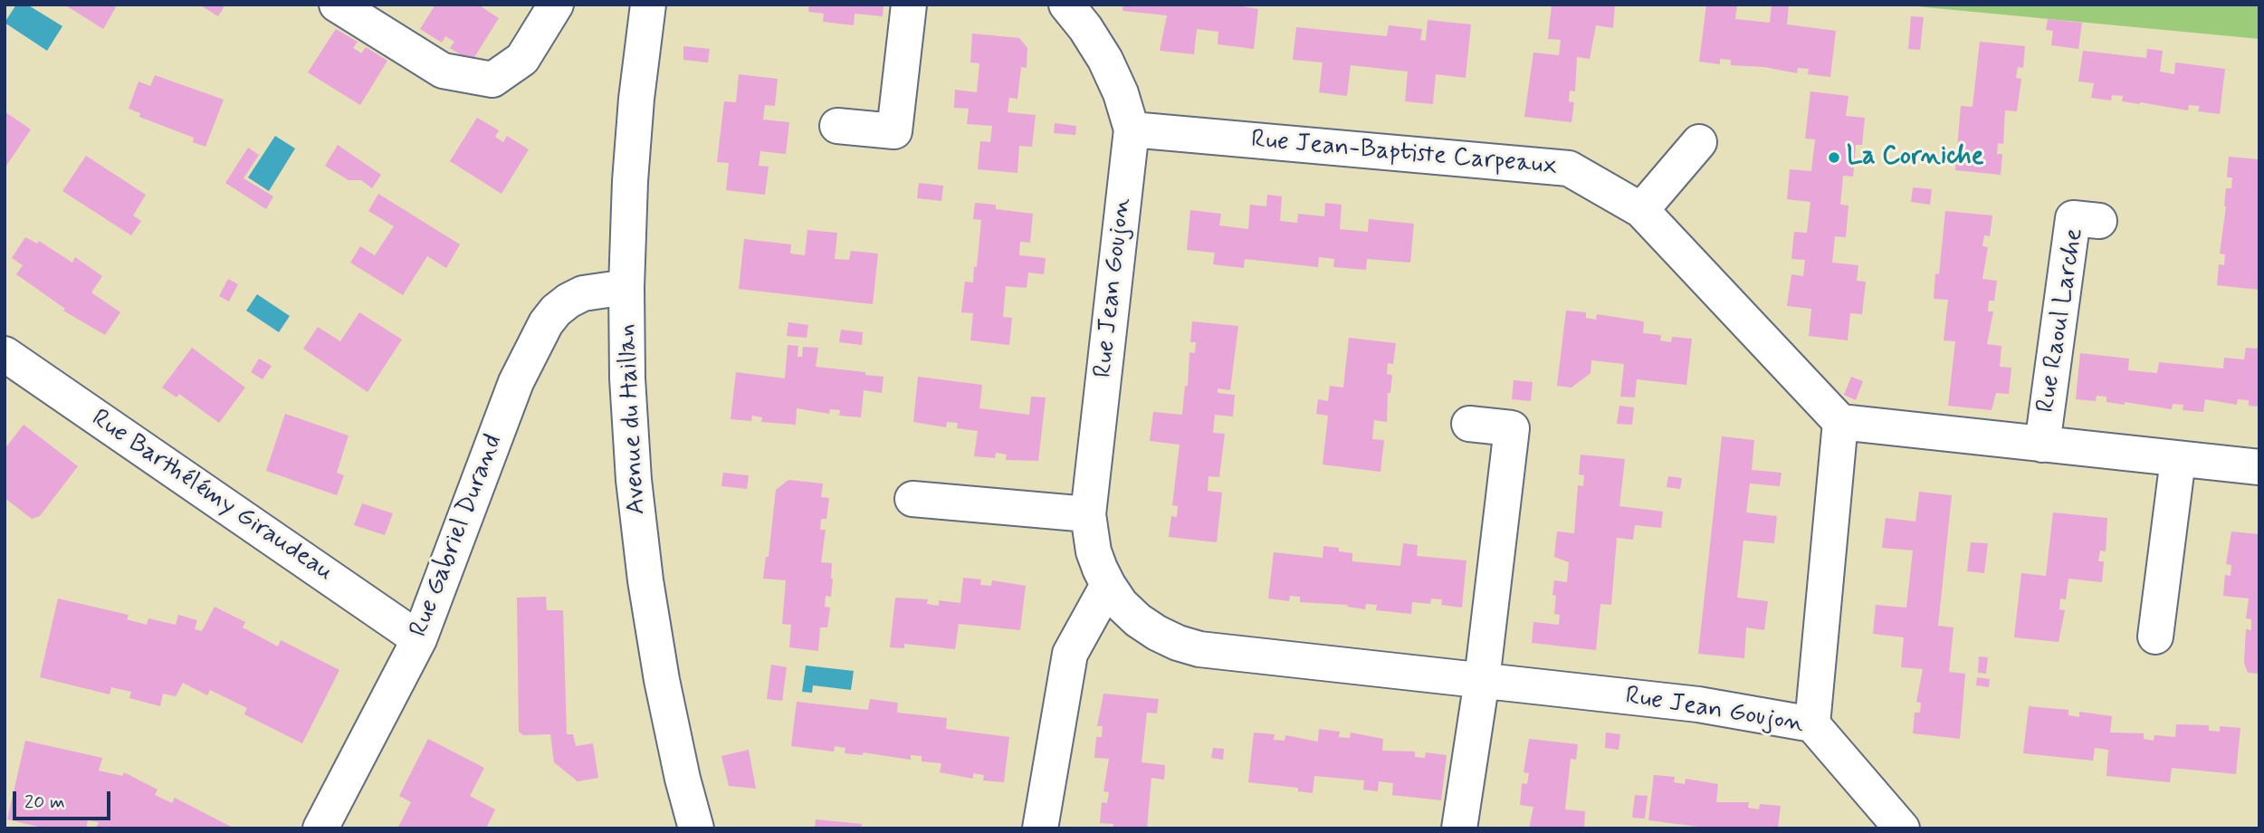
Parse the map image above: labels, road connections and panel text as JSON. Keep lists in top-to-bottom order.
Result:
{
  "streets": {
    "street": [
      "Rue Jean-Baptiste Carpeaux",
      "Rue Jean Goujon",
      "Rue Raoul Larche",
      "Avenue du Haillan",
      "Rue Barthélémy Giraudeau",
      "Rue Gabriel Durand"
    ]
  },
  "crossings": [
    ["Rue Jean-Baptiste Carpeaux", "Rue Jean Goujon"],
    ["Rue Jean-Baptiste Carpeaux", "Rue Raoul Larche"],
    ["Avenue du Haillan", "Rue Gabriel Durand"],
    ["Rue Barthélémy Giraudeau", "Rue Gabriel Durand"]
  ],
  "places": ["La Corniche"],
  "scale_bar": "20 m"
}
